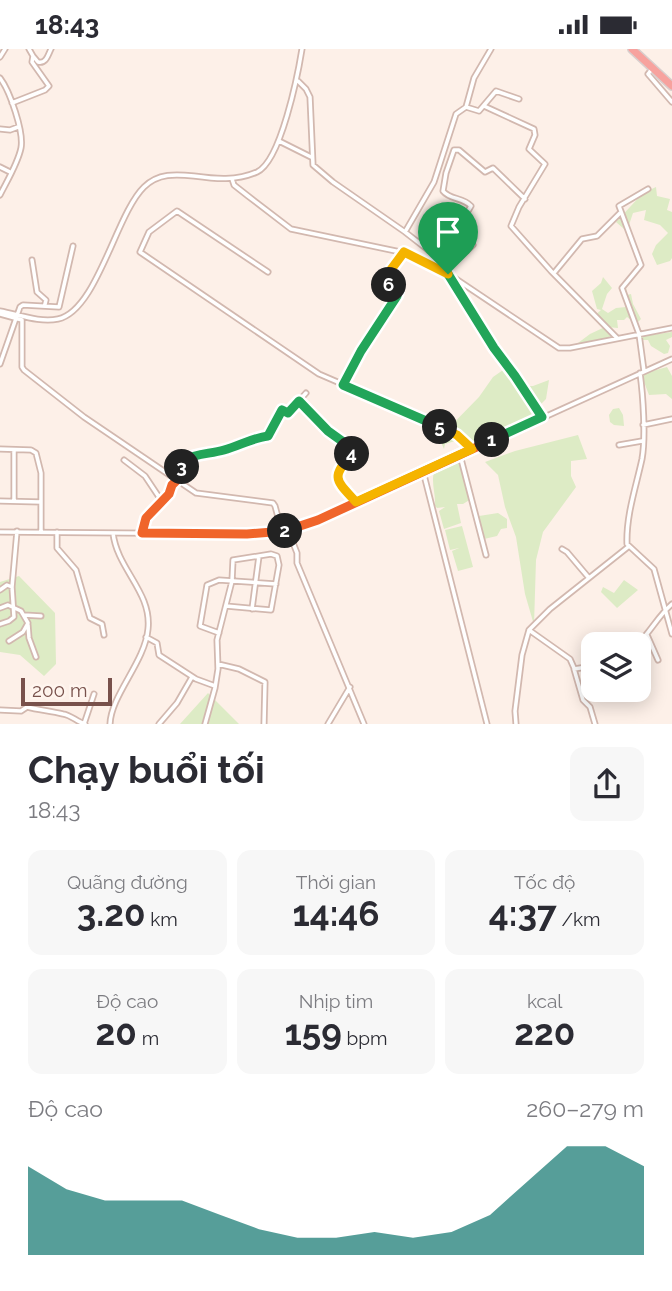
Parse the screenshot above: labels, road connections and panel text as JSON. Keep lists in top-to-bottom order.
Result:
{
  "scale_bar": "200 m",
  "page": {
    "status": "18:43",
    "pins": [
      "6",
      "5",
      "1",
      "4",
      "3",
      "2"
    ],
    "scale": "200 m",
    "heading": ["Chạy buổi tối", "18:43"],
    "stats": [
      ["Quãng đường", "3.20 km"],
      ["Thời gian", "14:46"],
      ["Tốc độ", "4:37 /km"],
      ["Độ cao", "20 m"],
      ["Nhịp tim", "159 bpm"],
      ["kcal", "220"]
    ],
    "chart": ["Độ cao", "260–279 m"]
  }
}
